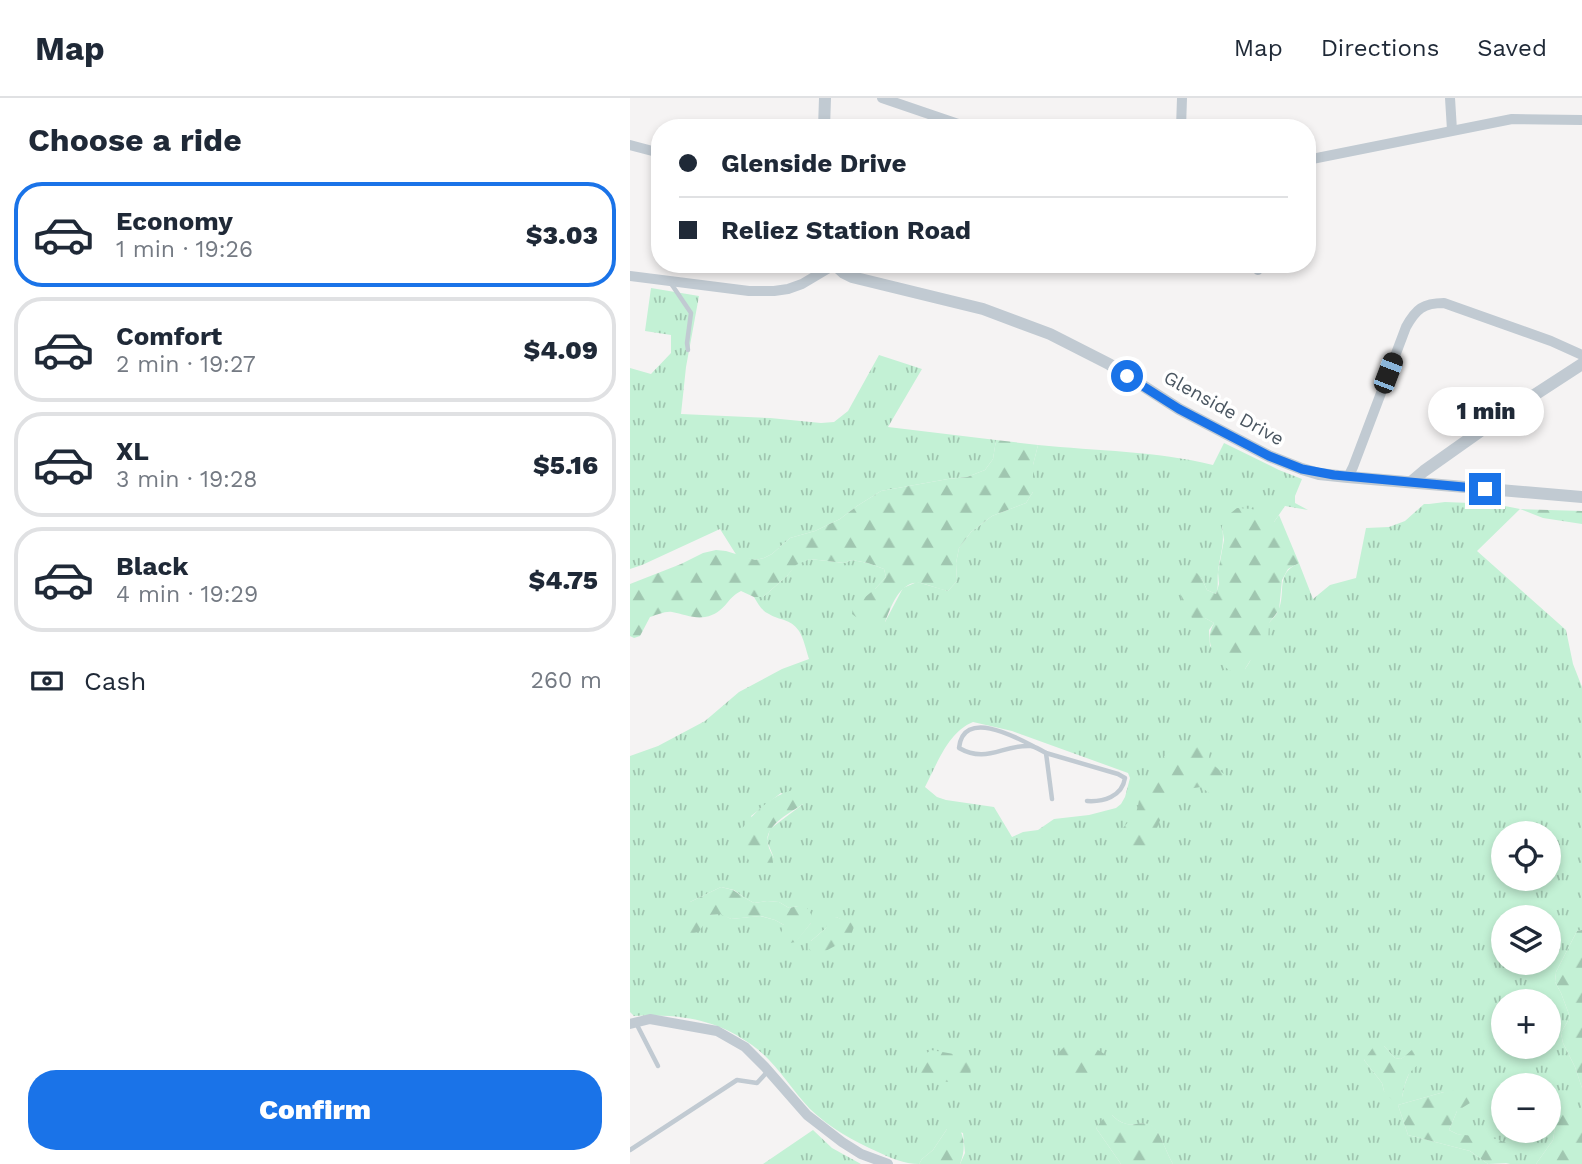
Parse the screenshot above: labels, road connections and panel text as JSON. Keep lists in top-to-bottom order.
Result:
{
  "streets": {
    "street": ["Glenside Drive"]
  },
  "page": {
    "header": "Map",
    "nav": ["Map", "Directions", "Saved"],
    "heading": "Choose a ride",
    "banner": ["Glenside Drive", "Reliez Station Road"],
    "list": [
      {
        "name": "Economy",
        "note": "1 min · 19:26",
        "value": "$3.03"
      },
      {
        "name": "Comfort",
        "note": "2 min · 19:27",
        "value": "$4.09"
      },
      {
        "name": "XL",
        "note": "3 min · 19:28",
        "value": "$5.16"
      },
      {
        "name": "Black",
        "note": "4 min · 19:29",
        "value": "$4.75"
      }
    ],
    "bubble": "1 min",
    "pay": ["Cash", "260 m"],
    "map_buttons": ["+", "−"],
    "buttons": "Confirm"
  }
}
